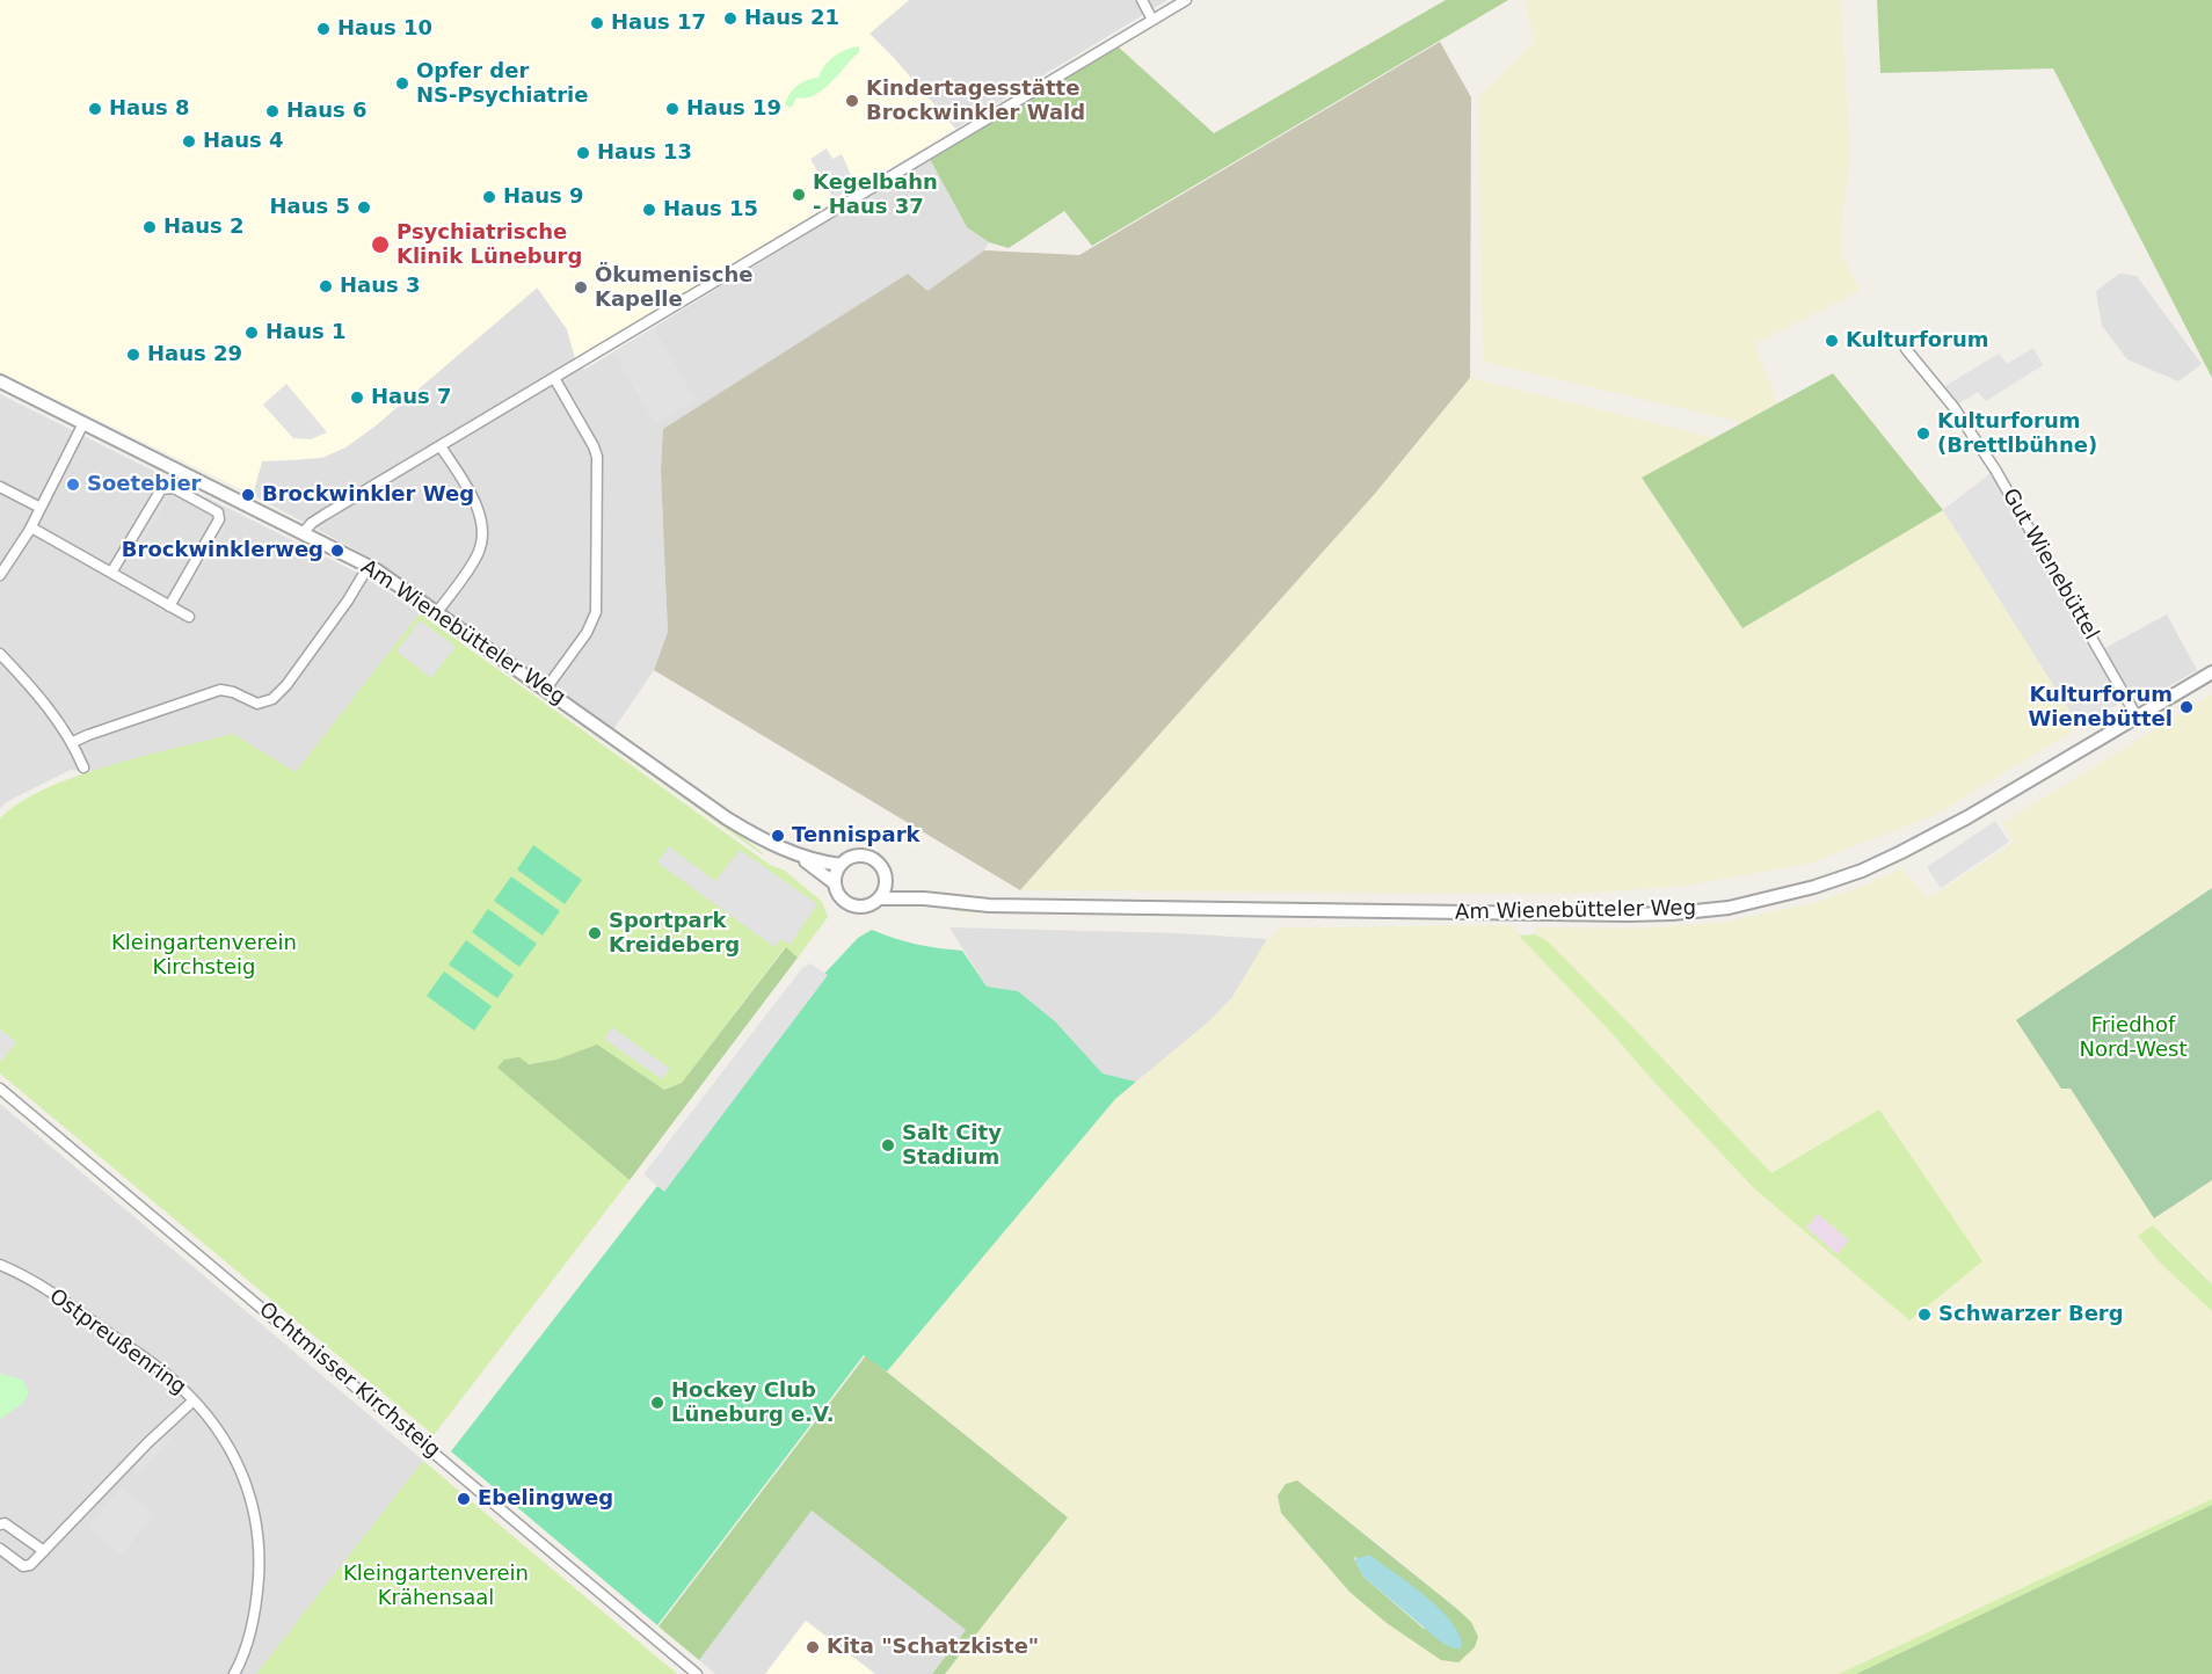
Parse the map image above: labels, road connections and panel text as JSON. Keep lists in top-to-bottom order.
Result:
{
  "streets": {
    "street": [
      "Gut Wienebüttel",
      "Am Wienebütteler Weg",
      "Ostpreußenring",
      "Ochtmisser Kirchsteig"
    ]
  },
  "crossings": [
    ["Gut Wienebüttel", "Am Wienebütteler Weg"]
  ],
  "parks": ["Kleingartenverein Kirchsteig", "Friedhof Nord-West", "Kleingartenverein Krähensaal"],
  "places": [
    "Haus 21",
    "Haus 17",
    "Haus 10",
    "Opfer der NS-Psychiatrie",
    "Kindertagesstätte Brockwinkler Wald",
    "Haus 8",
    "Haus 19",
    "Haus 6",
    "Haus 4",
    "Haus 13",
    "Kegelbahn - Haus 37",
    "Haus 9",
    "Haus 5",
    "Haus 15",
    "Haus 2",
    "Psychiatrische Klinik Lüneburg",
    "Haus 3",
    "Ökumenische Kapelle",
    "Haus 1",
    "Kulturforum",
    "Haus 29",
    "Haus 7",
    "Kulturforum (Brettlbühne)",
    "Soetebier",
    "Brockwinkler Weg",
    "Brockwinklerweg",
    "Kulturforum Wienebüttel",
    "Tennispark",
    "Sportpark Kreideberg",
    "Salt City Stadium",
    "Schwarzer Berg",
    "Hockey Club Lüneburg e.V.",
    "Ebelingweg",
    "Kita \"Schatzkiste\""
  ]
}
